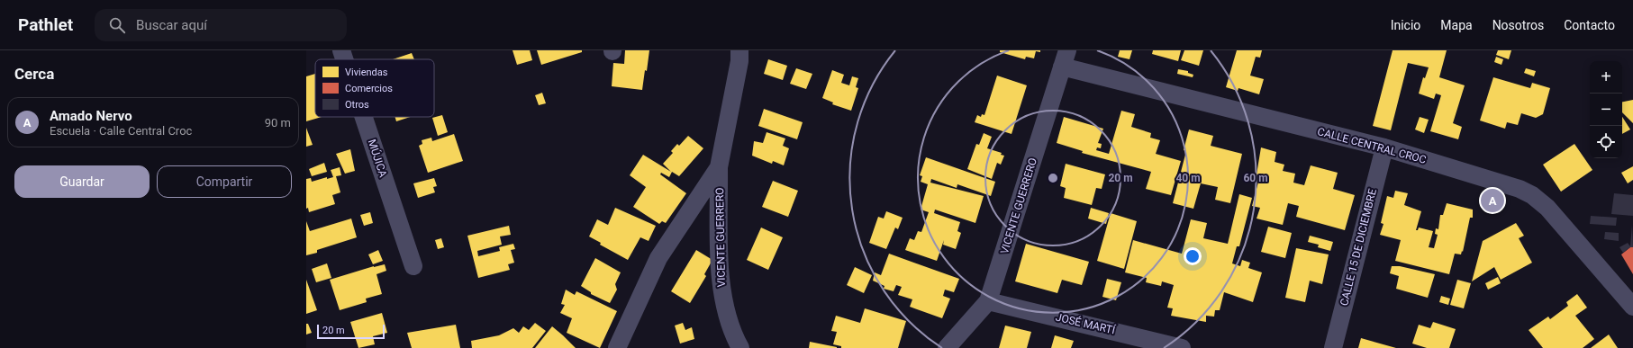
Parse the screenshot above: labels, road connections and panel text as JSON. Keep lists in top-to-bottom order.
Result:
{
  "streets": {
    "street": [
      "CALLE CENTRAL CROC",
      "MÚJICA",
      "VICENTE GUERRERO",
      "CALLE 15 DE DICIEMBRE",
      "JOSÉ MARTÍ"
    ]
  },
  "crossings": [
    ["CALLE CENTRAL CROC", "VICENTE GUERRERO"],
    ["CALLE CENTRAL CROC", "CALLE 15 DE DICIEMBRE"],
    ["VICENTE GUERRERO", "JOSÉ MARTÍ"]
  ],
  "legend": ["Viviendas", "Comercios", "Otros"],
  "scale_bar": "20 m",
  "page": {
    "header": "Pathlet",
    "search": "Buscar aquí",
    "nav": [
      "Inicio",
      "Mapa",
      "Nosotros",
      "Contacto"
    ],
    "heading": "Cerca",
    "map_buttons": ["+", "−"],
    "list": [
      {
        "mark": "A",
        "name": "Amado Nervo",
        "note": "Escuela · Calle Central Croc",
        "value": "90 m"
      }
    ],
    "buttons": ["Guardar", "Compartir"],
    "pins": "A",
    "scale": "20 m"
  },
  "rings": ["20 m", "40 m", "60 m"]
}
